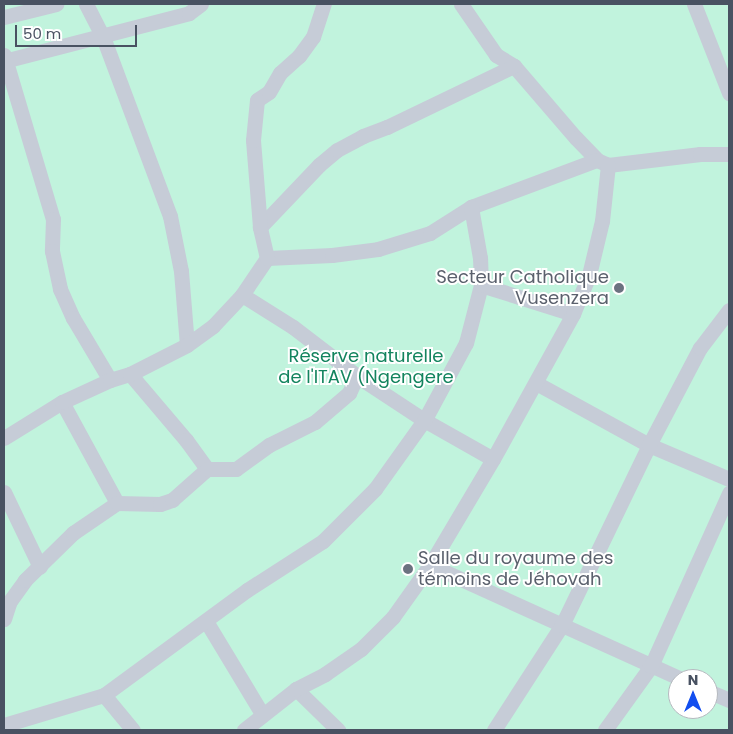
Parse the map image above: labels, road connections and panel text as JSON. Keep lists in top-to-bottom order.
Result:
{
  "parks": ["Réserve naturelle de l'ITAV (Ngengere"],
  "places": ["Secteur Catholique Vusenzera", "Salle du royaume des témoins de Jéhovah"],
  "scale_bar": "50 m",
  "north": "top"
}
